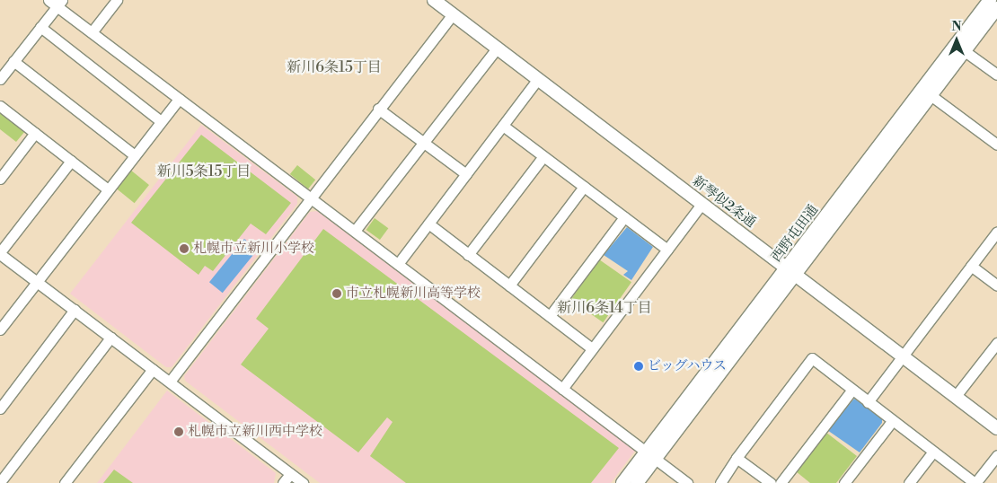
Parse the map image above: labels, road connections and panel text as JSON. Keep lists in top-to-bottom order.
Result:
{
  "streets": {
    "street": ["新琴似2条通", "西野屯田通"]
  },
  "crossings": [
    ["新琴似2条通", "西野屯田通"]
  ],
  "districts": ["新川6条15丁目", "新川5条15丁目", "新川6条14丁目"],
  "places": [
    "札幌市立新川小学校",
    "市立札幌新川高等学校",
    "ビッグハウス",
    "札幌市立新川西中学校"
  ],
  "north": "top"
}
